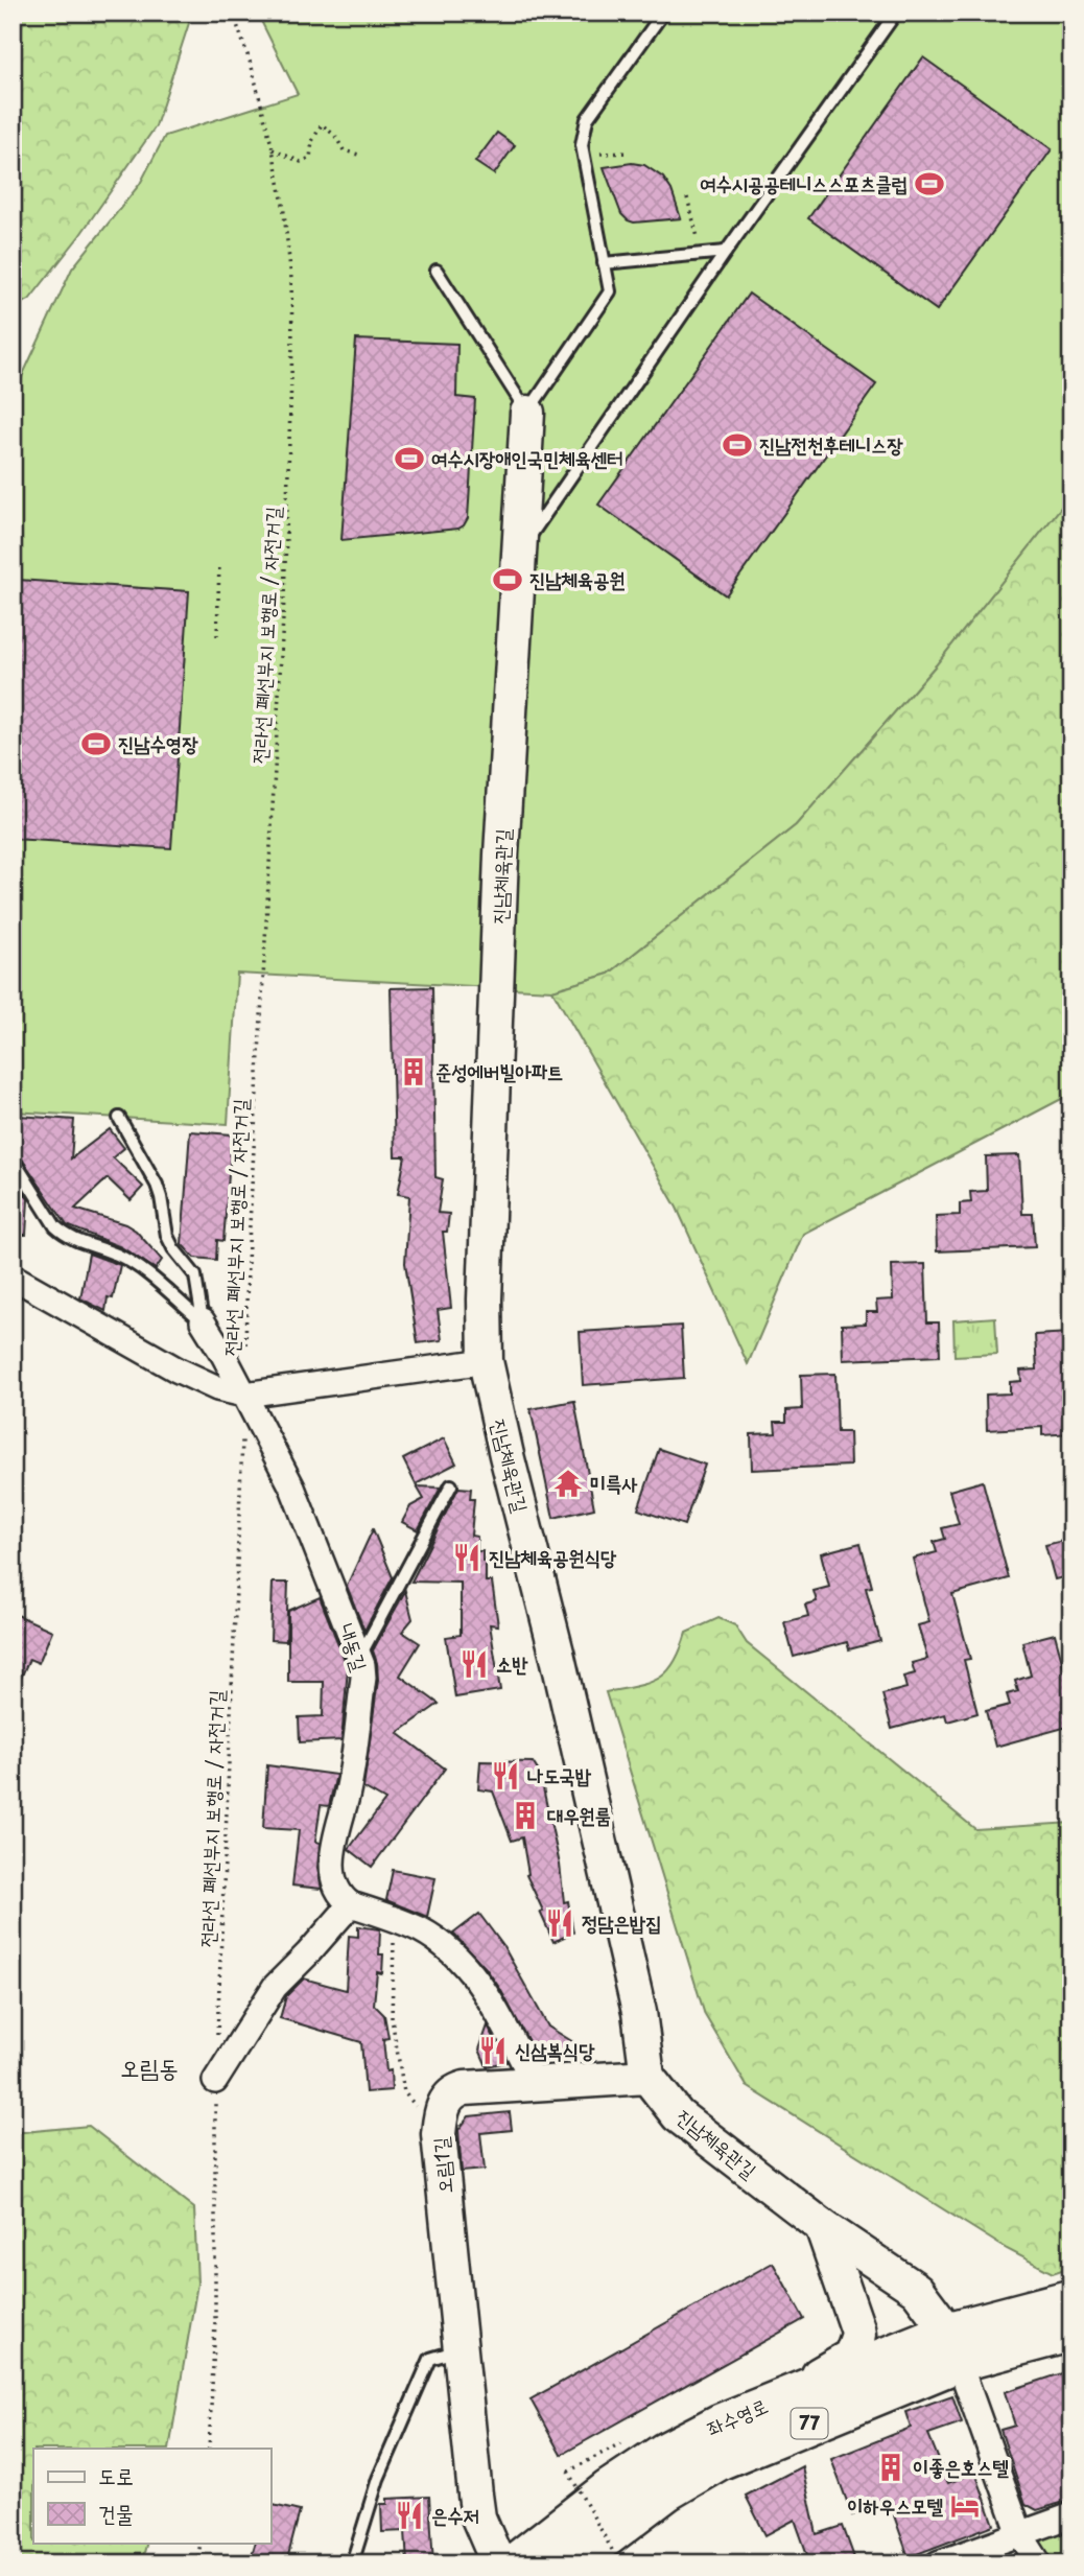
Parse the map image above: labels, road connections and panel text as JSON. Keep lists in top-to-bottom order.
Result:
{
  "streets": {
    "main road": ["좌수영로", "77"],
    "street": ["진남체육관길", "내동길", "오림1길"],
    "path": ["전라선 폐선부지 보행로 / 자전거길"]
  },
  "crossings": [
    ["전라선 폐선부지 보행로 / 자전거길", "내동길"],
    ["진남체육관길", "오림1길"],
    ["진남체육관길", "좌수영로"]
  ],
  "districts": ["오림동"],
  "places": {
    "sports": [
      "여수시공공테니스스포츠클럽",
      "진남전천후테니스장",
      "여수시장애인국민체육센터",
      "진남체육공원",
      "진남수영장"
    ],
    "building": ["준성에버빌아파트", "대우원룸", "이좋은호스텔"],
    "temple": ["미륵사"],
    "restaurant": [
      "진남체육공원식당",
      "소반",
      "나도국밥",
      "정담은밥집",
      "신삼복식당",
      "은수저"
    ],
    "hotel": ["이하우스모텔"]
  },
  "legend": ["도로", "건물"]
}
